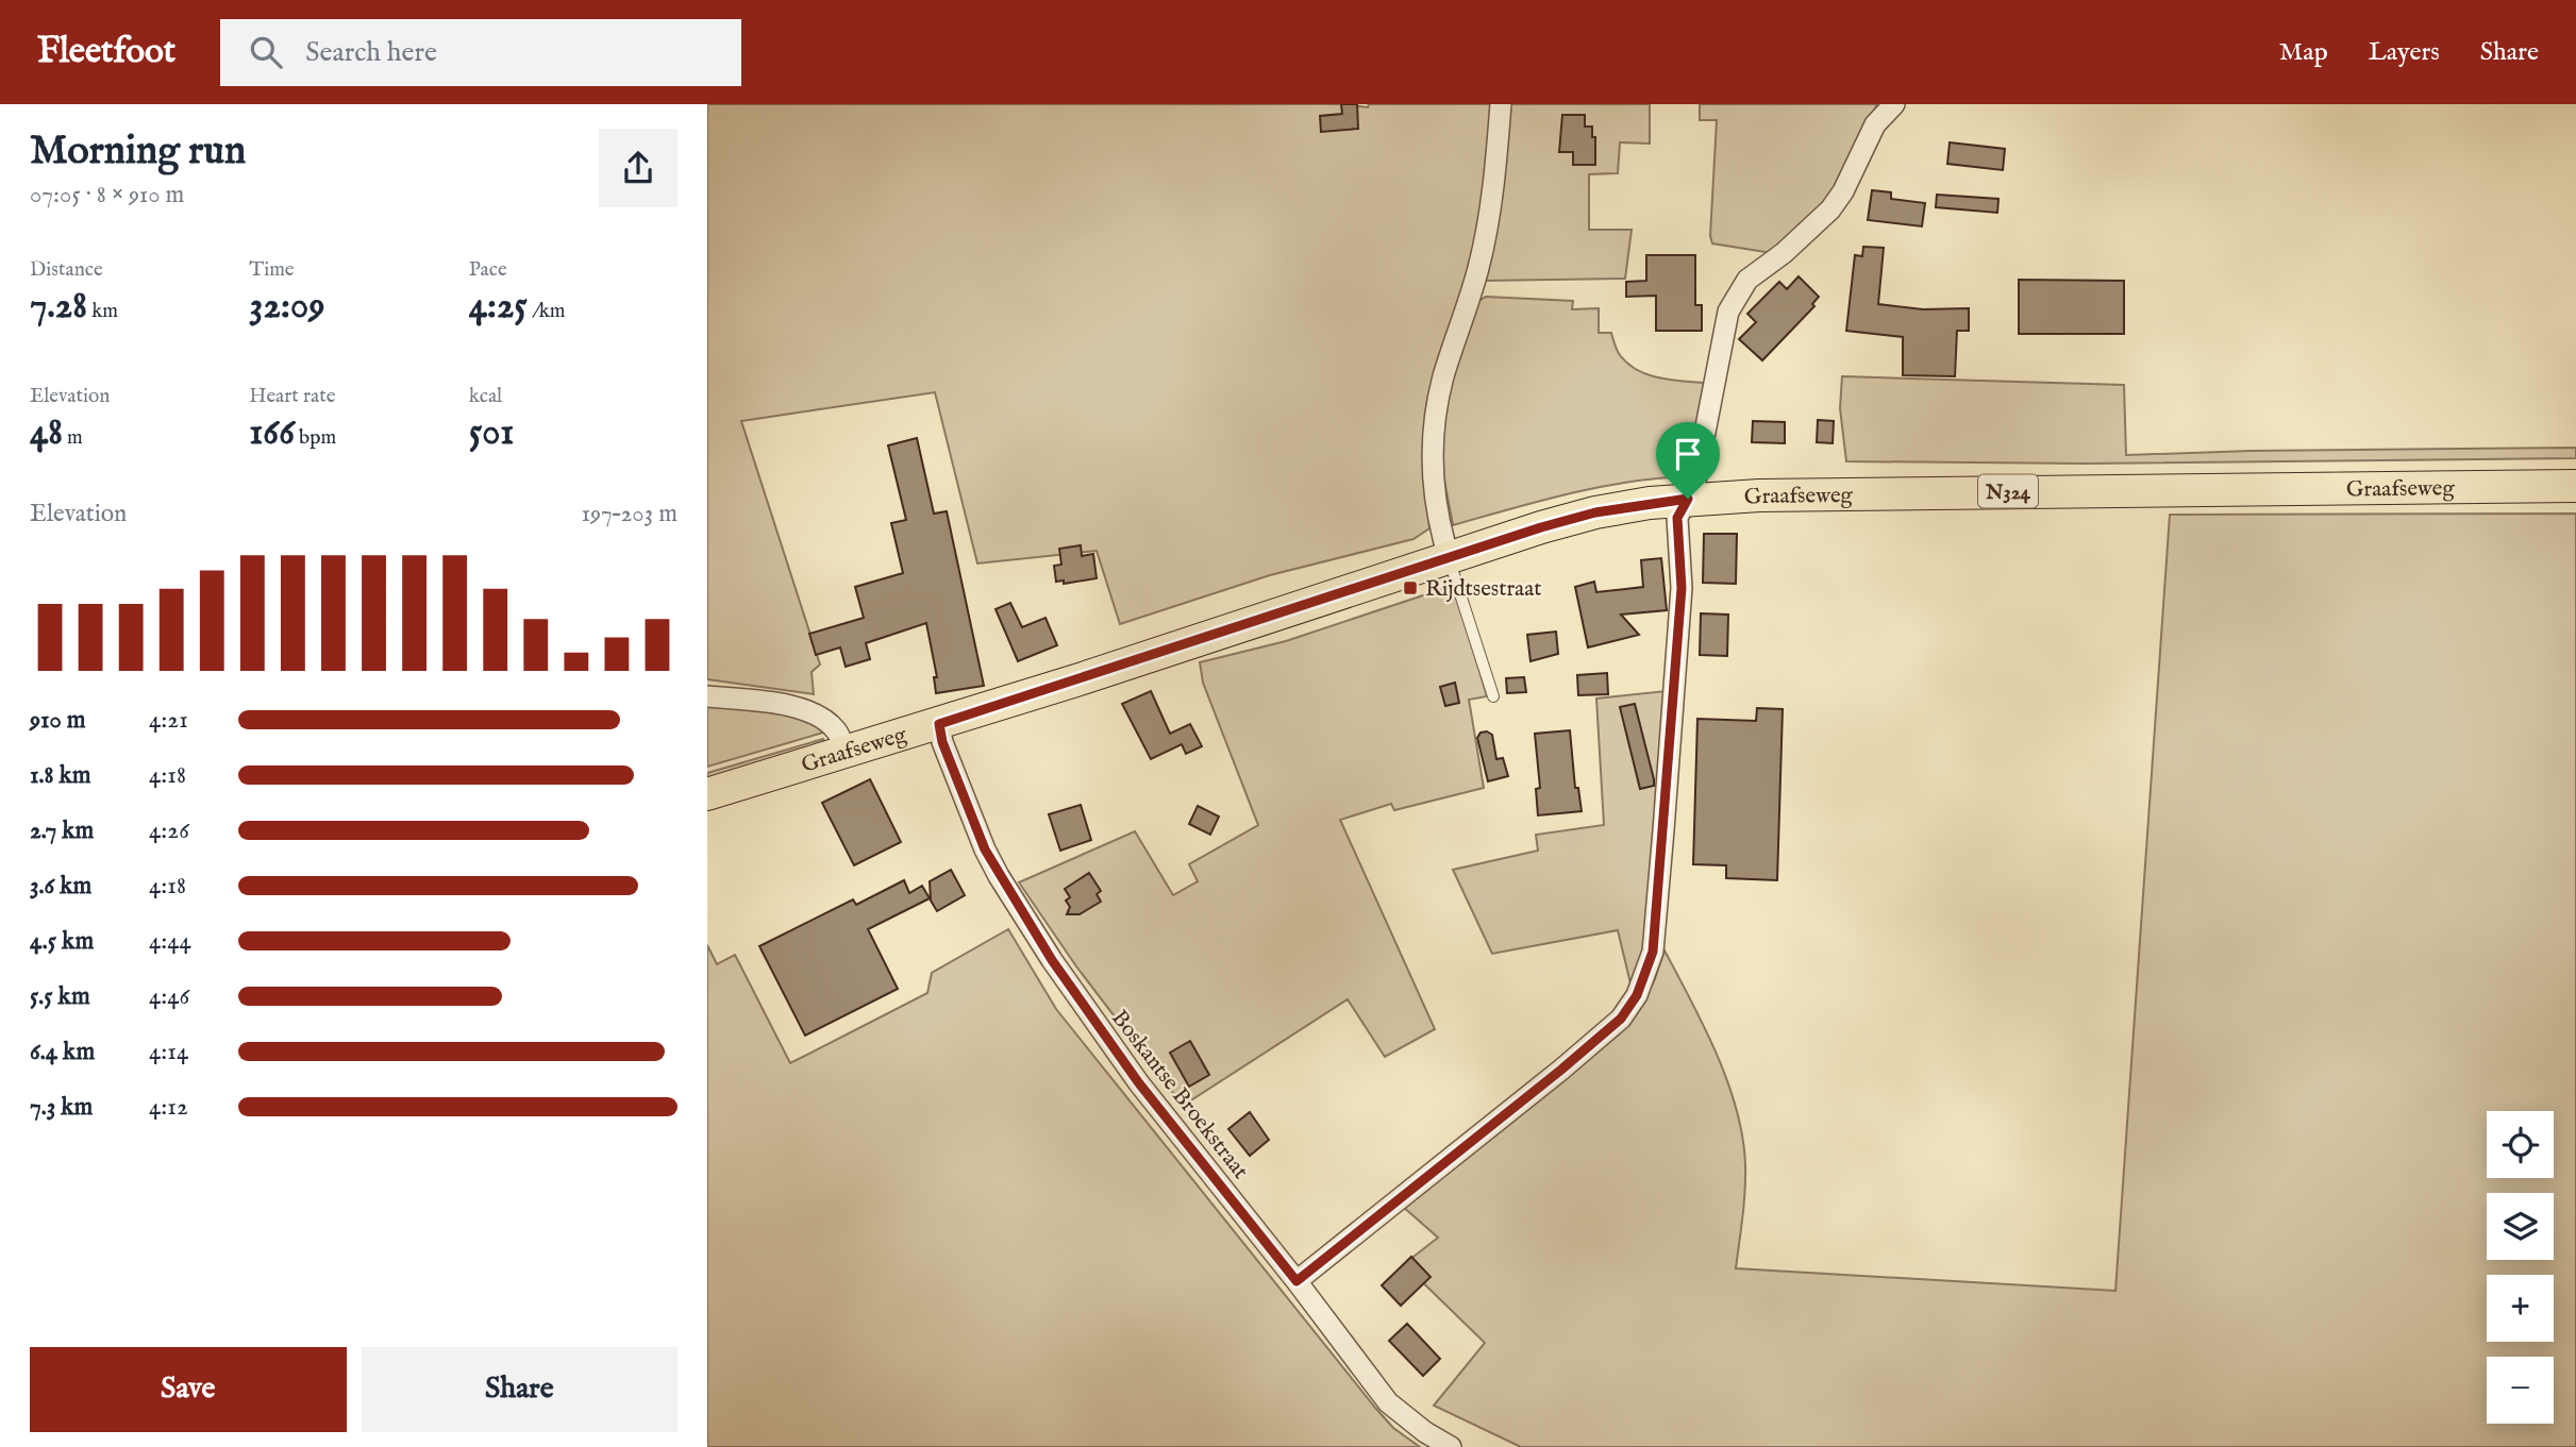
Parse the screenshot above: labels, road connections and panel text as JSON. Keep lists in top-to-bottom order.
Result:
{
  "streets": {
    "main road": ["Graafseweg", "N324"],
    "street": ["Boskantse Broekstraat"]
  },
  "crossings": [
    ["Graafseweg", "Boskantse Broekstraat"]
  ],
  "places": {
    "transit": ["Rijdtsestraat"]
  },
  "page": {
    "header": "Fleetfoot",
    "search": "Search here",
    "nav": ["Map", "Layers", "Share"],
    "heading": ["Morning run", "07:05 · 8 × 910 m"],
    "stats": [
      ["Distance", "7.28 km"],
      ["Time", "32:09"],
      ["Pace", "4:25 /km"],
      ["Elevation", "48 m"],
      ["Heart rate", "166 bpm"],
      ["kcal", "501"]
    ],
    "chart": ["Elevation", "197–203 m"],
    "list": [
      {
        "name": "910 m",
        "note": "4:21"
      },
      {
        "name": "1.8 km",
        "note": "4:18"
      },
      {
        "name": "2.7 km",
        "note": "4:26"
      },
      {
        "name": "3.6 km",
        "note": "4:18"
      },
      {
        "name": "4.5 km",
        "note": "4:44"
      },
      {
        "name": "5.5 km",
        "note": "4:46"
      },
      {
        "name": "6.4 km",
        "note": "4:14"
      },
      {
        "name": "7.3 km",
        "note": "4:12"
      }
    ],
    "map_buttons": ["+", "−"],
    "buttons": ["Save", "Share"]
  }
}
